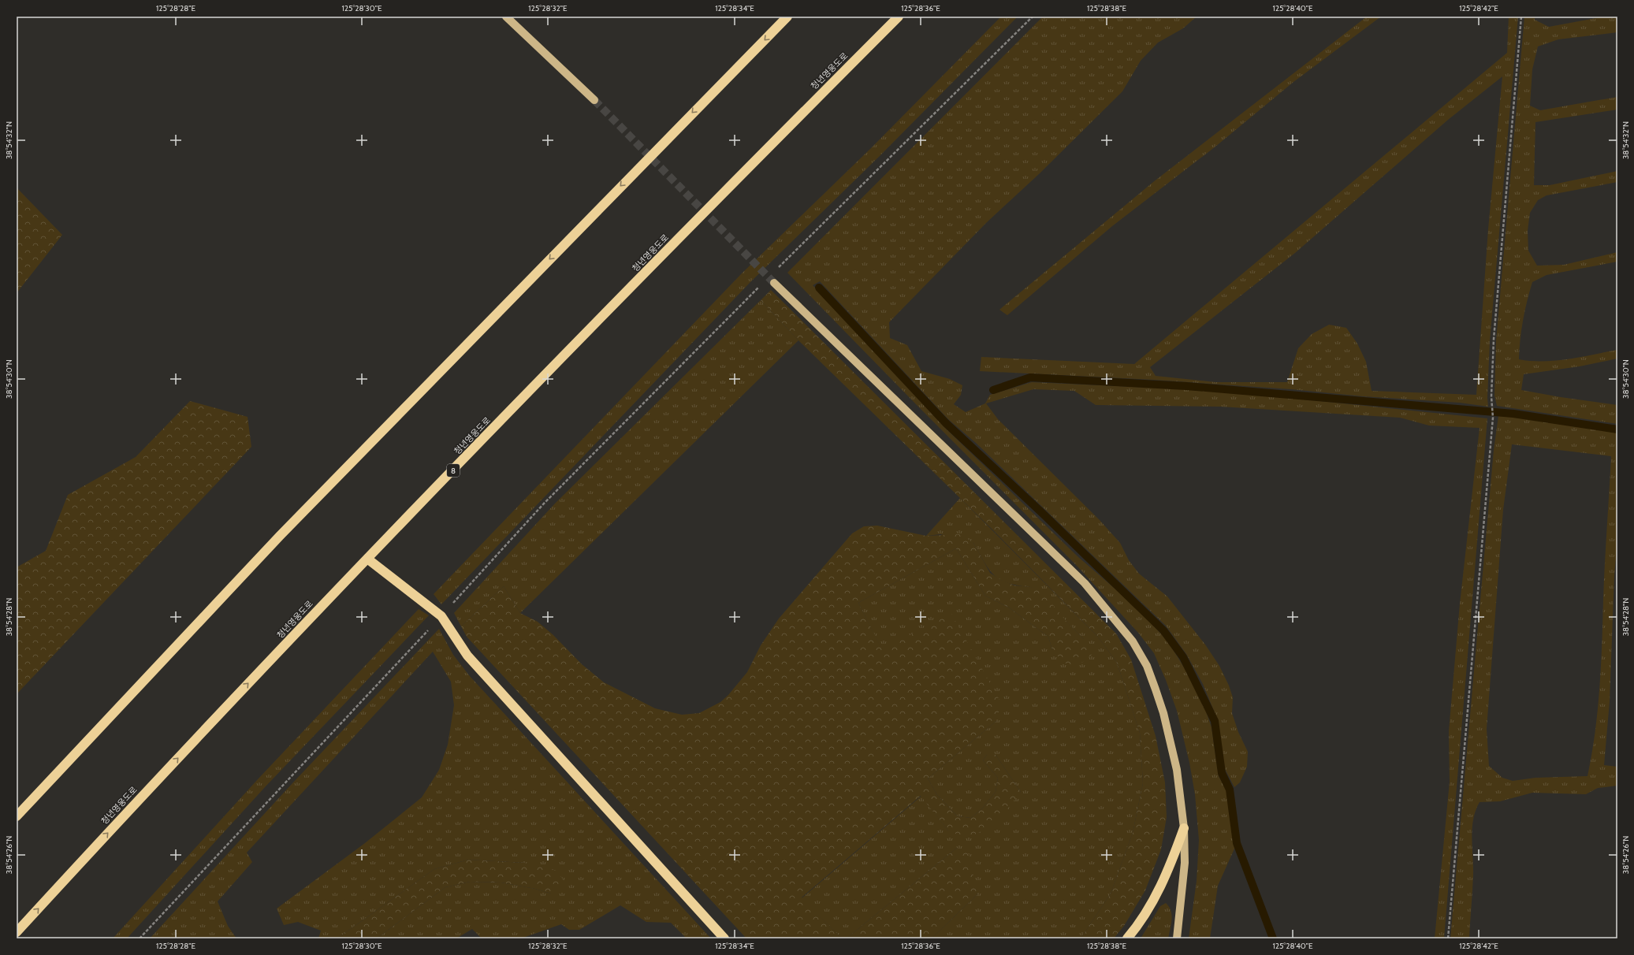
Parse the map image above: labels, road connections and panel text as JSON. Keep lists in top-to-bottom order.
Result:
{
  "streets": {
    "highway": ["청년영웅도로", "8"]
  },
  "coordinates": [
    "125°28'28\"E",
    "125°28'30\"E",
    "125°28'32\"E",
    "125°28'34\"E",
    "125°28'36\"E",
    "125°28'38\"E",
    "125°28'40\"E",
    "125°28'42\"E",
    "38°54'32\"N",
    "38°54'30\"N",
    "38°54'28\"N",
    "38°54'26\"N"
  ]
}
